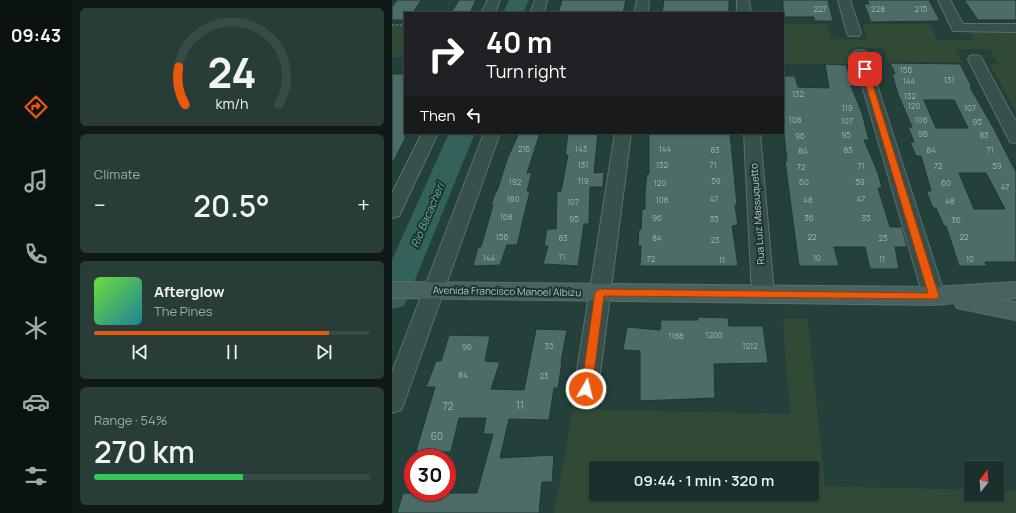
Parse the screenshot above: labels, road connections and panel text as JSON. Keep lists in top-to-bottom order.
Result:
{
  "streets": {
    "street": ["Rua Luiz Massuquetto", "Avenida Francisco Manoel Albizu"]
  },
  "crossings": [
    ["Rua Luiz Massuquetto", "Avenida Francisco Manoel Albizu"]
  ],
  "water": ["Rio Bacacheri"],
  "house_numbers": [
    "227",
    "228",
    "215",
    "156",
    "131",
    "144",
    "132",
    "132",
    "120",
    "119",
    "107",
    "108",
    "108",
    "107",
    "95",
    "96",
    "95",
    "83",
    "96",
    "216",
    "143",
    "144",
    "83",
    "83",
    "84",
    "71",
    "84",
    "131",
    "132",
    "71",
    "71",
    "72",
    "59",
    "72",
    "119",
    "59",
    "192",
    "60",
    "59",
    "120",
    "60",
    "47",
    "180",
    "47",
    "47",
    "108",
    "48",
    "48",
    "107",
    "168",
    "96",
    "36",
    "35",
    "95",
    "35",
    "36",
    "156",
    "22",
    "22",
    "83",
    "84",
    "23",
    "23",
    "71",
    "144",
    "10",
    "72",
    "11",
    "10",
    "11",
    "1200",
    "1188",
    "35",
    "1212",
    "96",
    "84",
    "23",
    "11",
    "72",
    "60"
  ],
  "north": "top",
  "page": {
    "tabs": "09:43",
    "turn": ["40 m", "Turn right"],
    "then": "Then",
    "tile": [
      "Climate",
      ["Range · 54%", "270 km"]
    ],
    "heat": ["−", "20.5°", "+"],
    "song": ["Afterglow", "The Pines"],
    "limit": "30",
    "trip": "09:44 · 1 min · 320 m",
    "gauge": ["24", "km/h"]
  }
}
